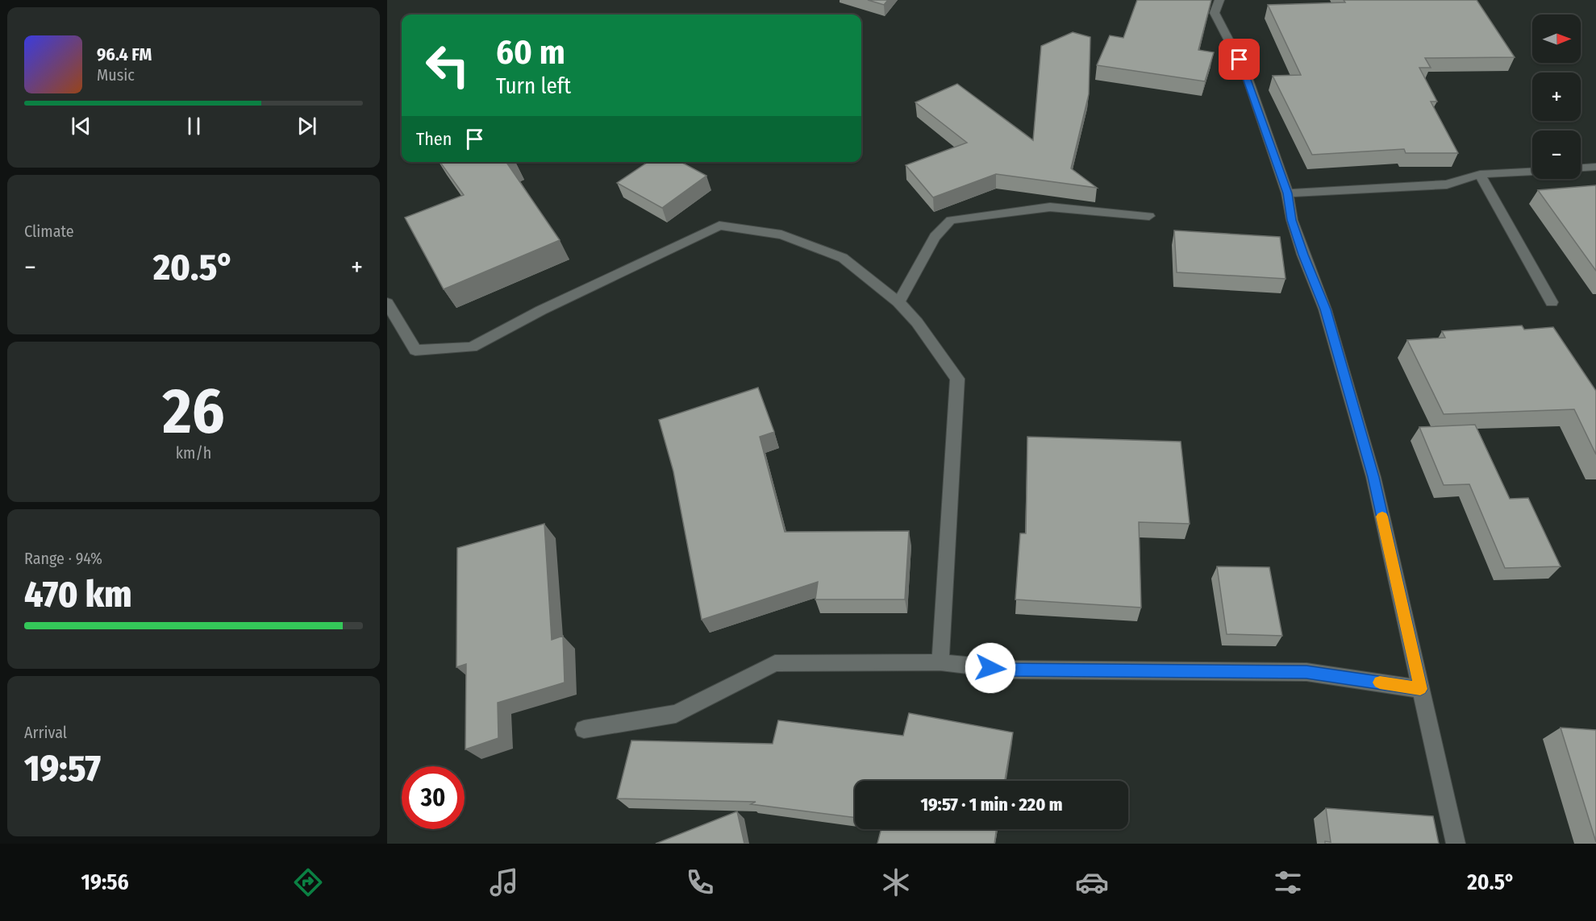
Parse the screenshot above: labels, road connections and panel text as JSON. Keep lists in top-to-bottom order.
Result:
{
  "north": "right",
  "page": {
    "map_buttons": ["+", "−"],
    "turn": ["60 m", "Turn left"],
    "song": ["96.4 FM", "Music"],
    "then": "Then",
    "tile": [
      "Climate",
      ["26", "km/h"],
      ["Range · 94%", "470 km"],
      ["Arrival", "19:57"]
    ],
    "heat": ["−", "20.5°", "+"],
    "limit": "30",
    "trip": "19:57 · 1 min · 220 m",
    "tabs": ["19:56", "20.5°"]
  }
}
